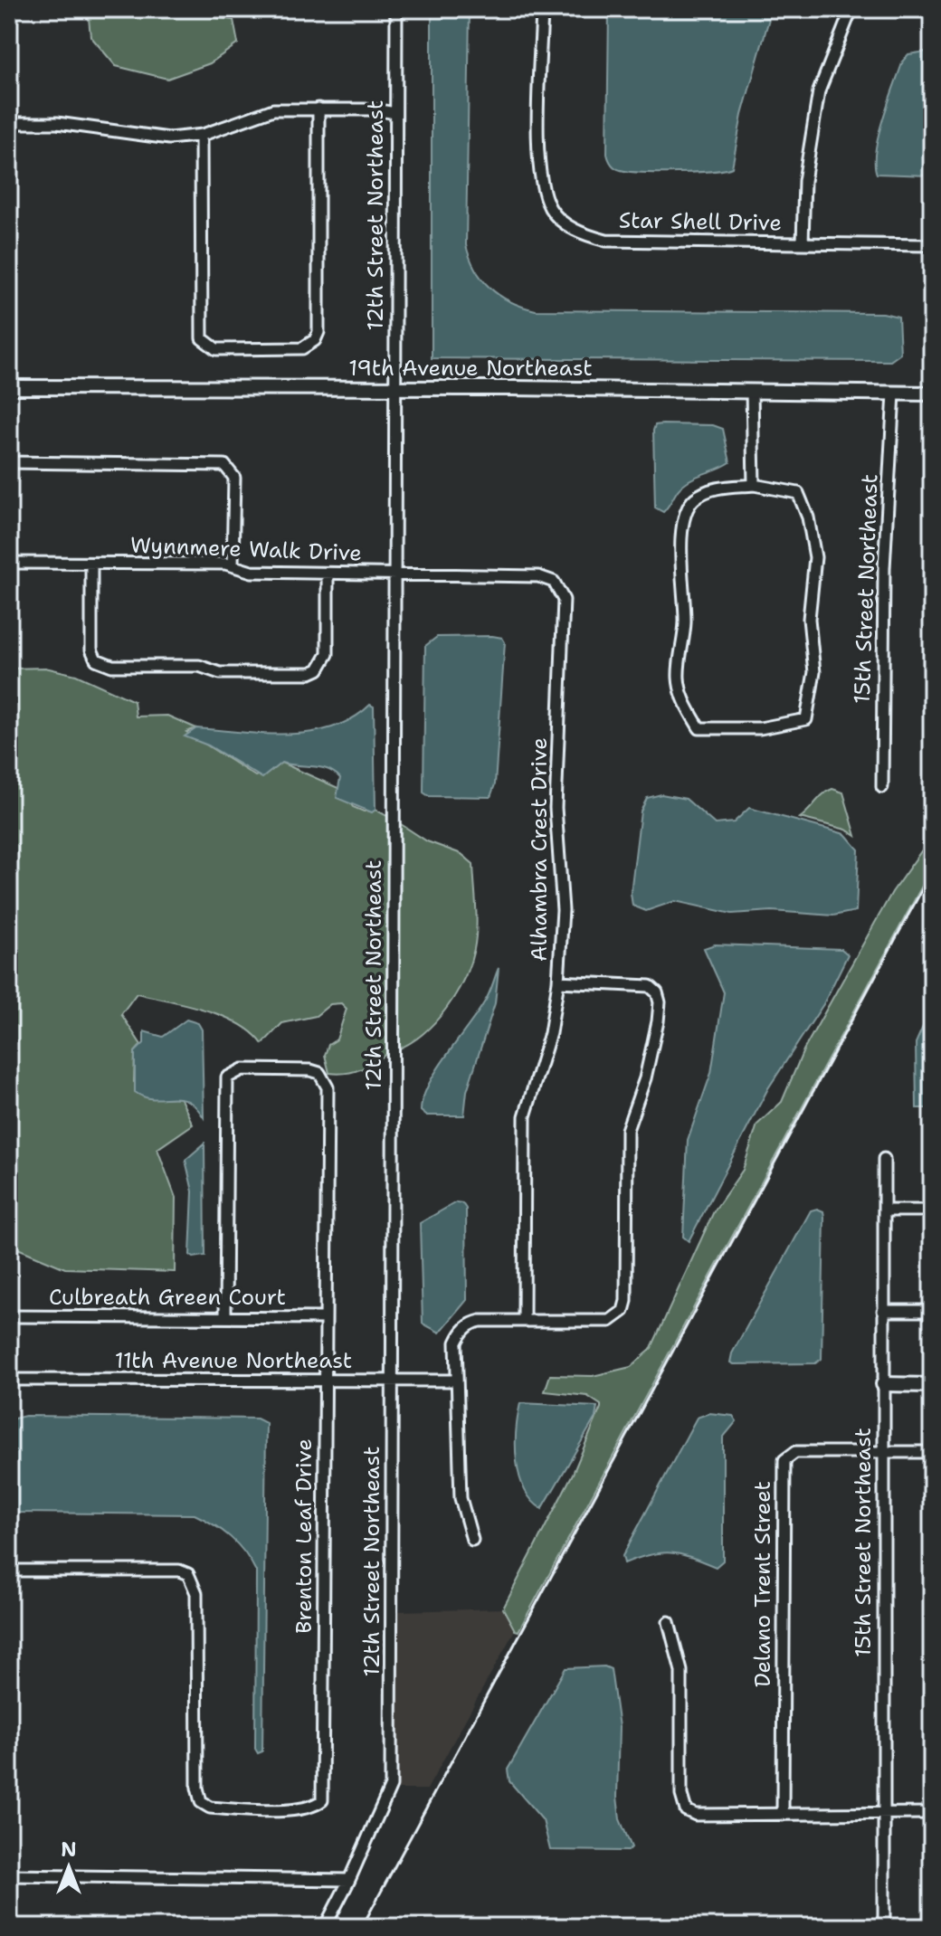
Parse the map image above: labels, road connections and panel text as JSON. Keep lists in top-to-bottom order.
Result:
{
  "streets": {
    "street": [
      "12th Street Northeast",
      "Star Shell Drive",
      "19th Avenue Northeast",
      "Wynnmere Walk Drive",
      "15th Street Northeast",
      "Alhambra Crest Drive",
      "Culbreath Green Court",
      "11th Avenue Northeast",
      "Brenton Leaf Drive",
      "Delano Trent Street"
    ]
  },
  "crossings": [
    ["12th Street Northeast", "19th Avenue Northeast"],
    ["12th Street Northeast", "Wynnmere Walk Drive"],
    ["12th Street Northeast", "Alhambra Crest Drive"],
    ["12th Street Northeast", "11th Avenue Northeast"],
    ["19th Avenue Northeast", "15th Street Northeast"],
    ["Wynnmere Walk Drive", "Alhambra Crest Drive"],
    ["15th Street Northeast", "Delano Trent Street"],
    ["Culbreath Green Court", "Brenton Leaf Drive"],
    ["11th Avenue Northeast", "Brenton Leaf Drive"]
  ],
  "north": "top"
}
